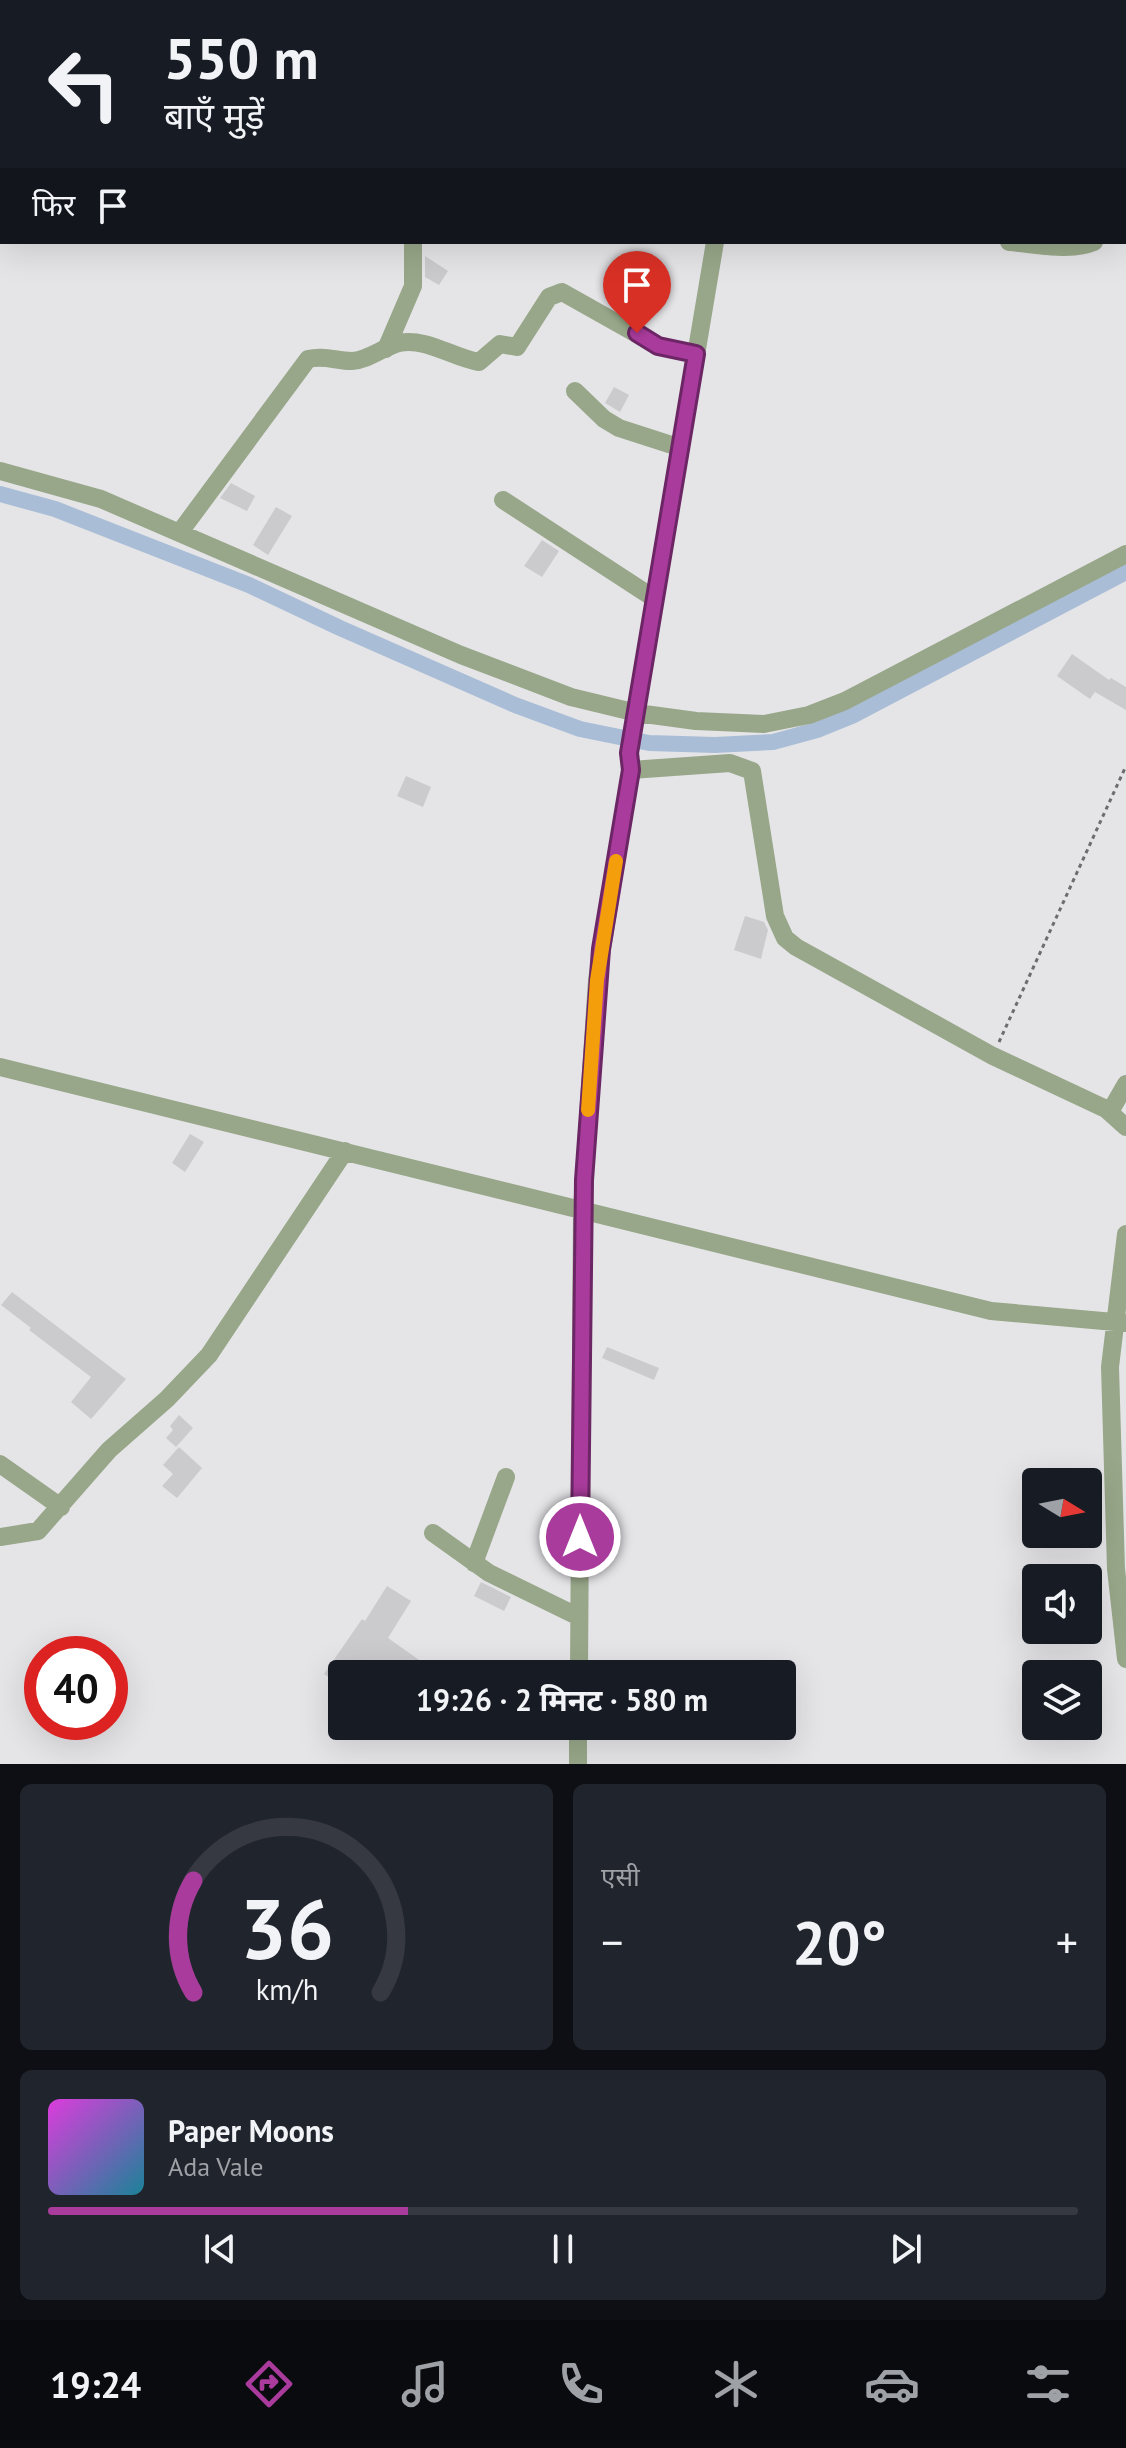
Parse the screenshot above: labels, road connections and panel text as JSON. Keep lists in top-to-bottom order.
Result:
{
  "north": "right",
  "page": {
    "turn": ["550 m", "बाएँ मुड़ें"],
    "then": "फिर",
    "limit": "40",
    "trip": "19:26 · 2 मिनट · 580 m",
    "tile": "एसी",
    "heat": ["−", "20°", "+"],
    "song": ["Paper Moons", "Ada Vale"],
    "tabs": "19:24",
    "gauge": ["36", "km/h"]
  }
}
